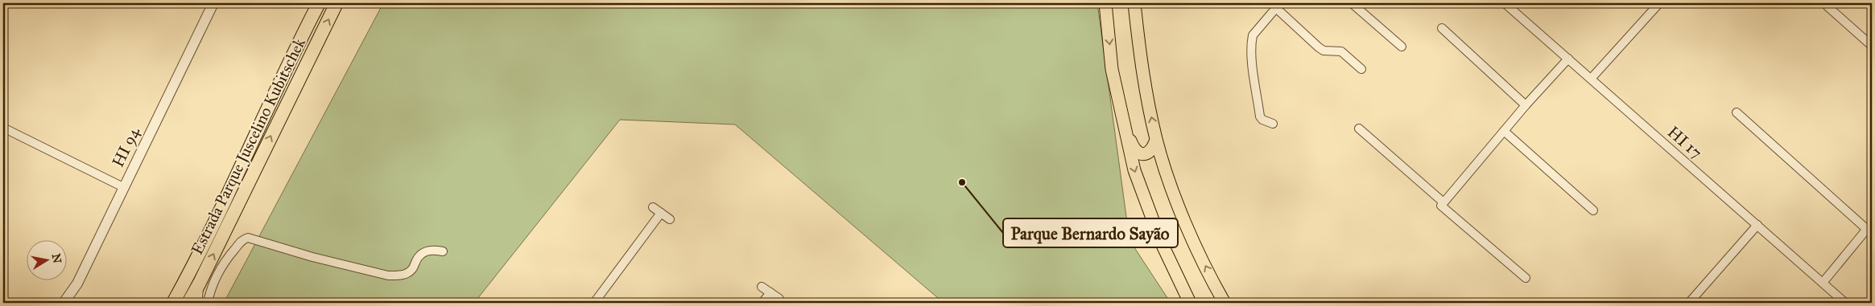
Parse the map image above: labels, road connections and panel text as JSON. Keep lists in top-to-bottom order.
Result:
{
  "streets": {
    "highway": ["Estrada Parque Juscelino Kubitschek"],
    "street": ["HI 17", "HI 94"]
  },
  "places": ["Parque Bernardo Sayão"],
  "north": "right"
}
